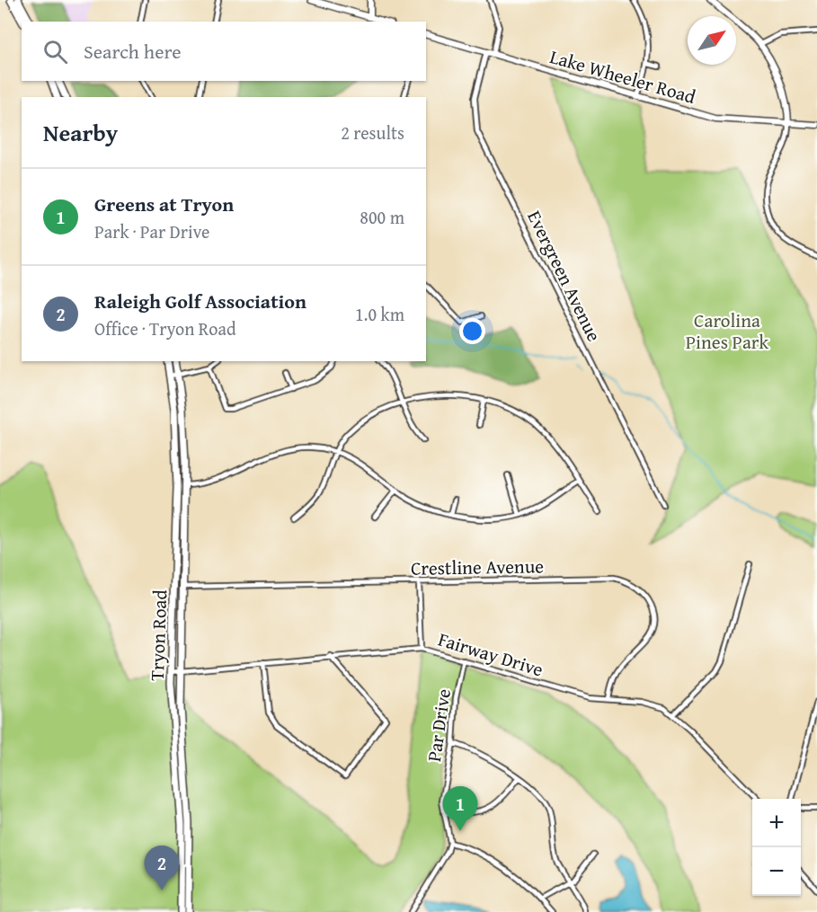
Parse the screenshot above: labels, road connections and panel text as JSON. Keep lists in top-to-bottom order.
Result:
{
  "streets": {
    "main road": ["Lake Wheeler Road", "Tryon Road"],
    "street": [
      "Evergreen Avenue",
      "Crestline Avenue",
      "Fairway Drive",
      "Par Drive"
    ]
  },
  "crossings": [
    ["Lake Wheeler Road", "Evergreen Avenue"],
    ["Crestline Avenue", "Tryon Road"],
    ["Crestline Avenue", "Fairway Drive"],
    ["Tryon Road", "Fairway Drive"],
    ["Fairway Drive", "Par Drive"]
  ],
  "parks": ["Carolina Pines Park"],
  "north": "top right",
  "page": {
    "search": "Search here",
    "heading": ["Nearby", "2 results"],
    "list": [
      {
        "mark": "1",
        "name": "Greens at Tryon",
        "note": "Park · Par Drive",
        "value": "800 m"
      },
      {
        "mark": "2",
        "name": "Raleigh Golf Association",
        "note": "Office · Tryon Road",
        "value": "1.0 km"
      }
    ],
    "pins": ["1", "2"],
    "map_buttons": ["+", "−"]
  }
}
